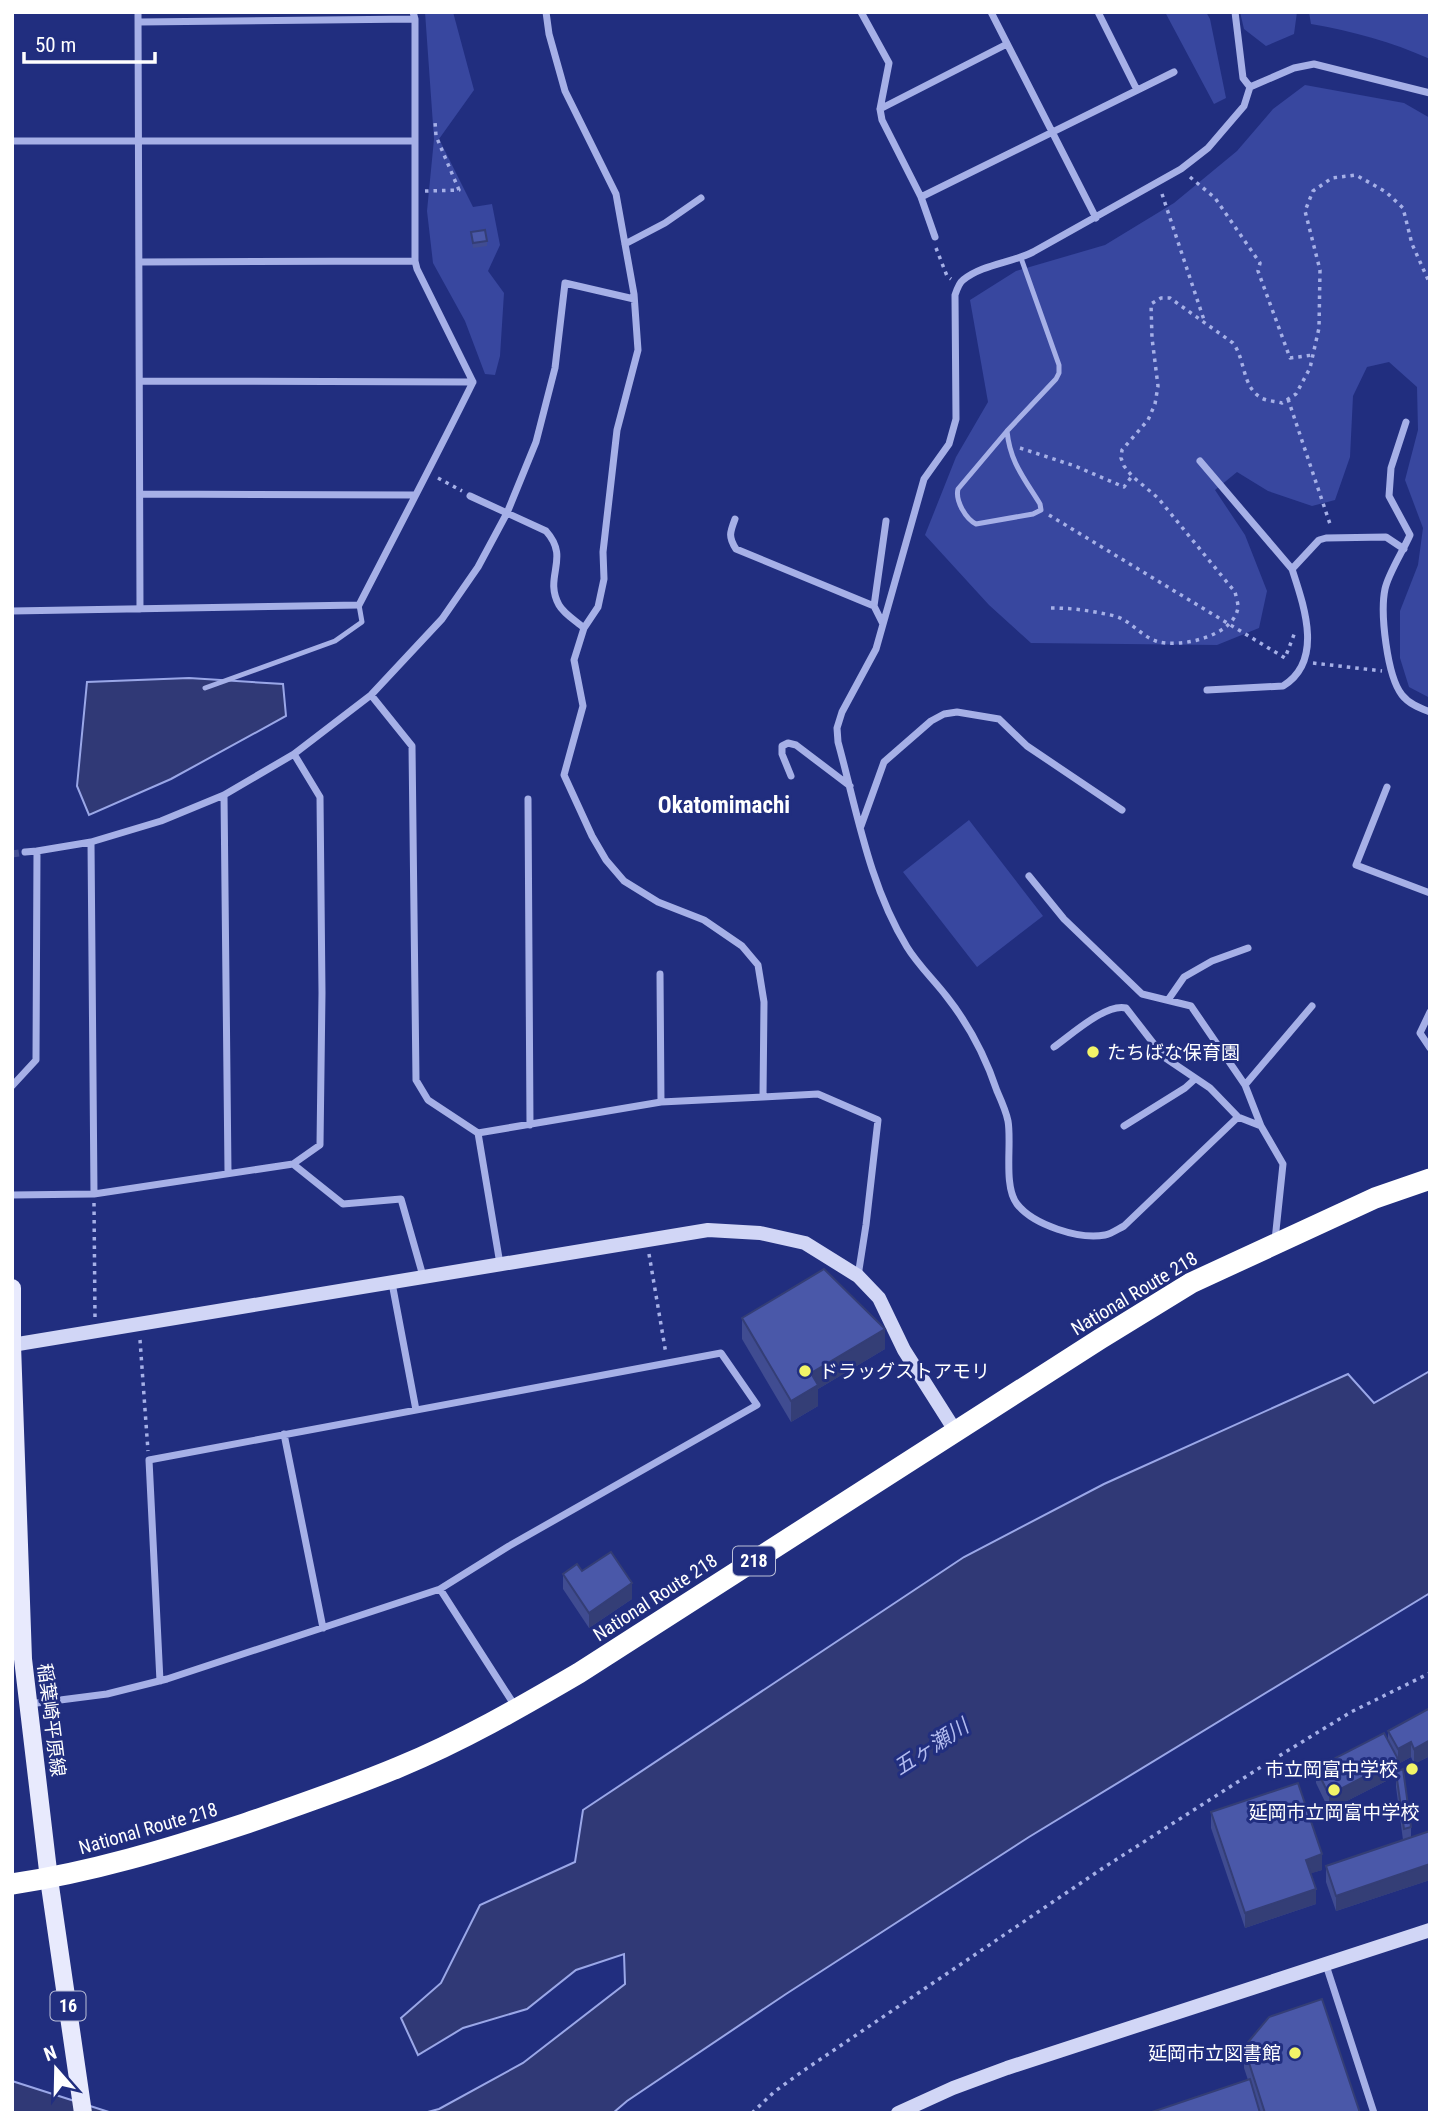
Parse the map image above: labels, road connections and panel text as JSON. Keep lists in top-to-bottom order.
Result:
{
  "streets": {
    "highway": ["National Route 218", "218"],
    "main road": ["稲葉崎平原線", "16"]
  },
  "crossings": [
    ["National Route 218", "稲葉崎平原線"]
  ],
  "districts": ["Okatomimachi"],
  "water": ["五ヶ瀬川"],
  "places": [
    "たちばな保育園",
    "ドラッグストアモリ",
    "市立岡富中学校",
    "延岡市立岡富中学校",
    "延岡市立図書館"
  ],
  "scale_bar": "50 m",
  "north": "top"
}
